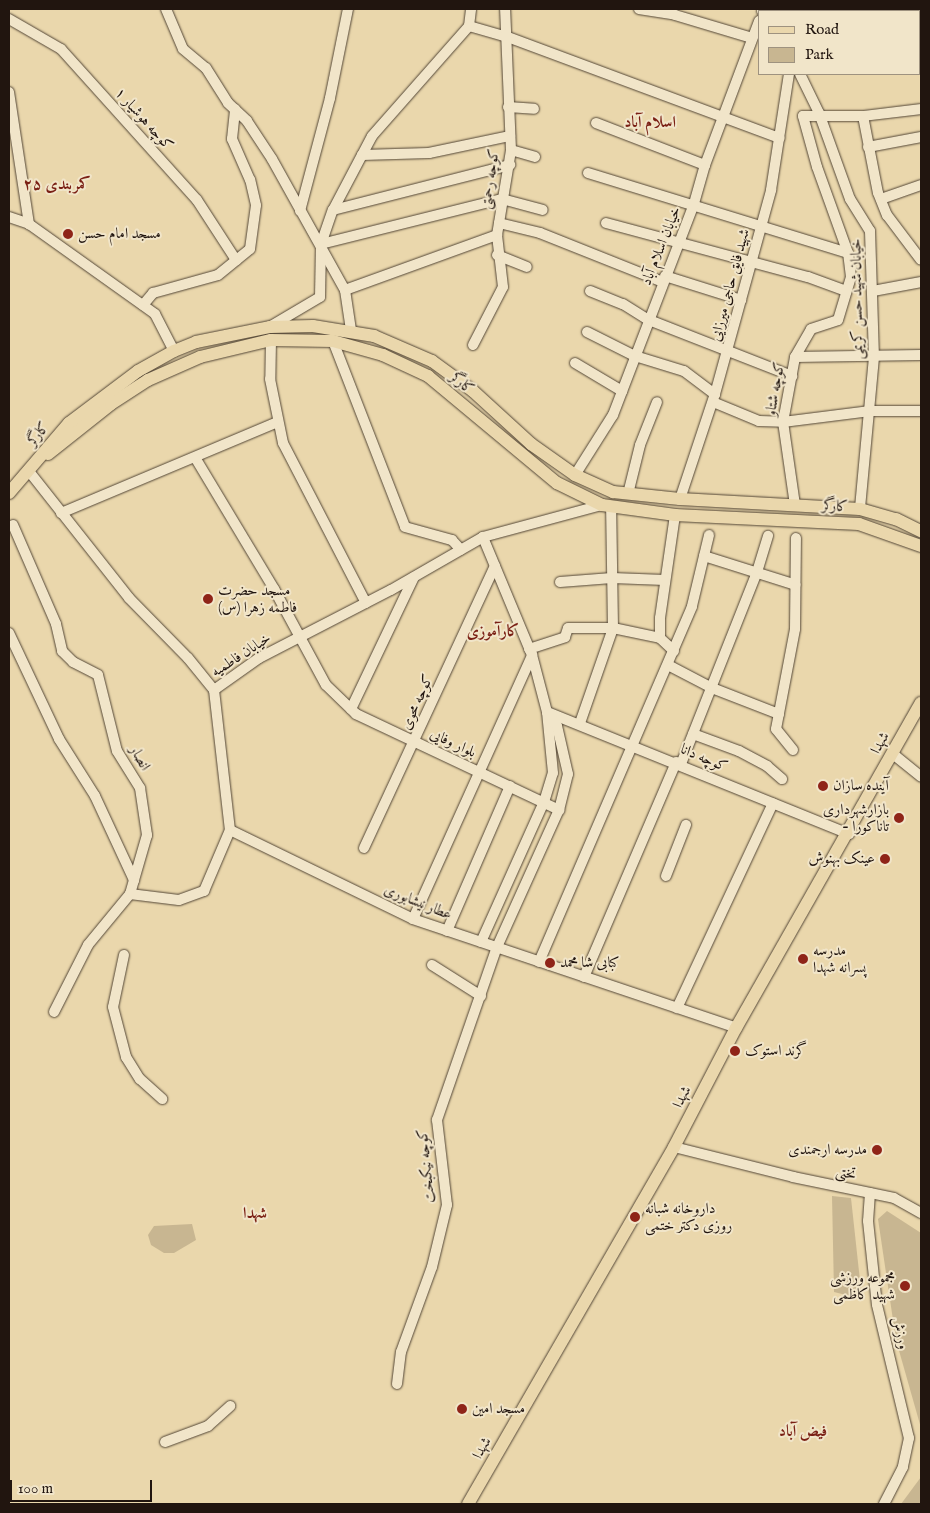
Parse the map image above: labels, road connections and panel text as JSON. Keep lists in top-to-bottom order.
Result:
{
  "streets": {
    "main road": ["کارگر", "شهدا"],
    "street": [
      "کوچه هوشیار ۱",
      "کوچه رحمتی",
      "خیابان اسلام آباد",
      "شهید فایق حاجی میرزایی",
      "خیابان شهید حسن کریمی",
      "کوچه شتاو",
      "خیابان فاطمیه",
      "کوچه محوی",
      "بلوار وفایی",
      "انصار",
      "کوچه دانا",
      "عطار نیشابوری",
      "کوچه نیکبخت",
      "تختی",
      "ورزش"
    ]
  },
  "crossings": [
    ["خیابان اسلام آباد", "کارگر"],
    ["شهید فایق حاجی میرزایی", "کارگر"],
    ["خیابان شهید حسن کریمی", "کارگر"],
    ["خیابان شهید حسن کریمی", "کوچه شتاو"],
    ["کارگر", "کوچه شتاو"],
    ["کارگر", "خیابان فاطمیه"],
    ["خیابان فاطمیه", "بلوار وفایی"],
    ["کوچه محوی", "بلوار وفایی"],
    ["شهدا", "کوچه دانا"],
    ["شهدا", "عطار نیشابوری"],
    ["شهدا", "تختی"],
    ["عطار نیشابوری", "کوچه نیکبخت"],
    ["تختی", "ورزش"]
  ],
  "districts": [
    "اسلام آباد",
    "کمربندی ۲۵",
    "کارآموزی",
    "شهدا",
    "فیض آباد"
  ],
  "places": [
    "مسجد امام حسن",
    "مسجد حضرت فاطمه زهرا (س)",
    "آینده سازان",
    "بازارشهرداری - تاناکورا",
    "عینک بهنوش",
    "مدرسه پسرانه شهدا",
    "کبابی شا محمد",
    "گرند استوک",
    "مدرسه ارجمندی",
    "داروخانه شبانه روزی دکتر ختمی",
    "مجموعه ورزشی شهید کاظمی",
    "مسجد امین"
  ],
  "legend": ["Road", "Park"],
  "scale_bar": "100 m"
}
